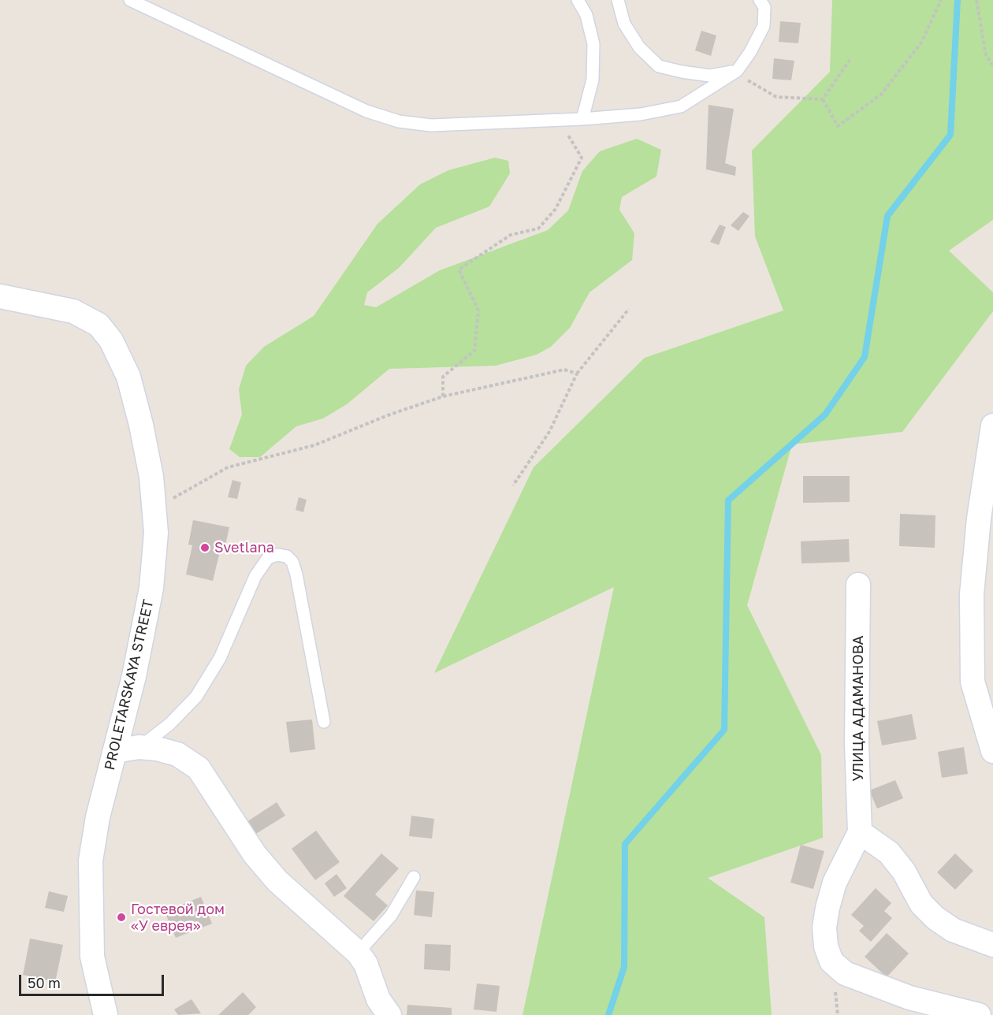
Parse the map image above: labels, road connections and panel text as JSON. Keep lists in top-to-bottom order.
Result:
{
  "streets": {
    "street": ["PROLETARSKAYA STREET", "УЛИЦА АДАМАНОВА"]
  },
  "places": ["Svetlana", "Гостевой дом «У еврея»"],
  "scale_bar": "50 m"
}
